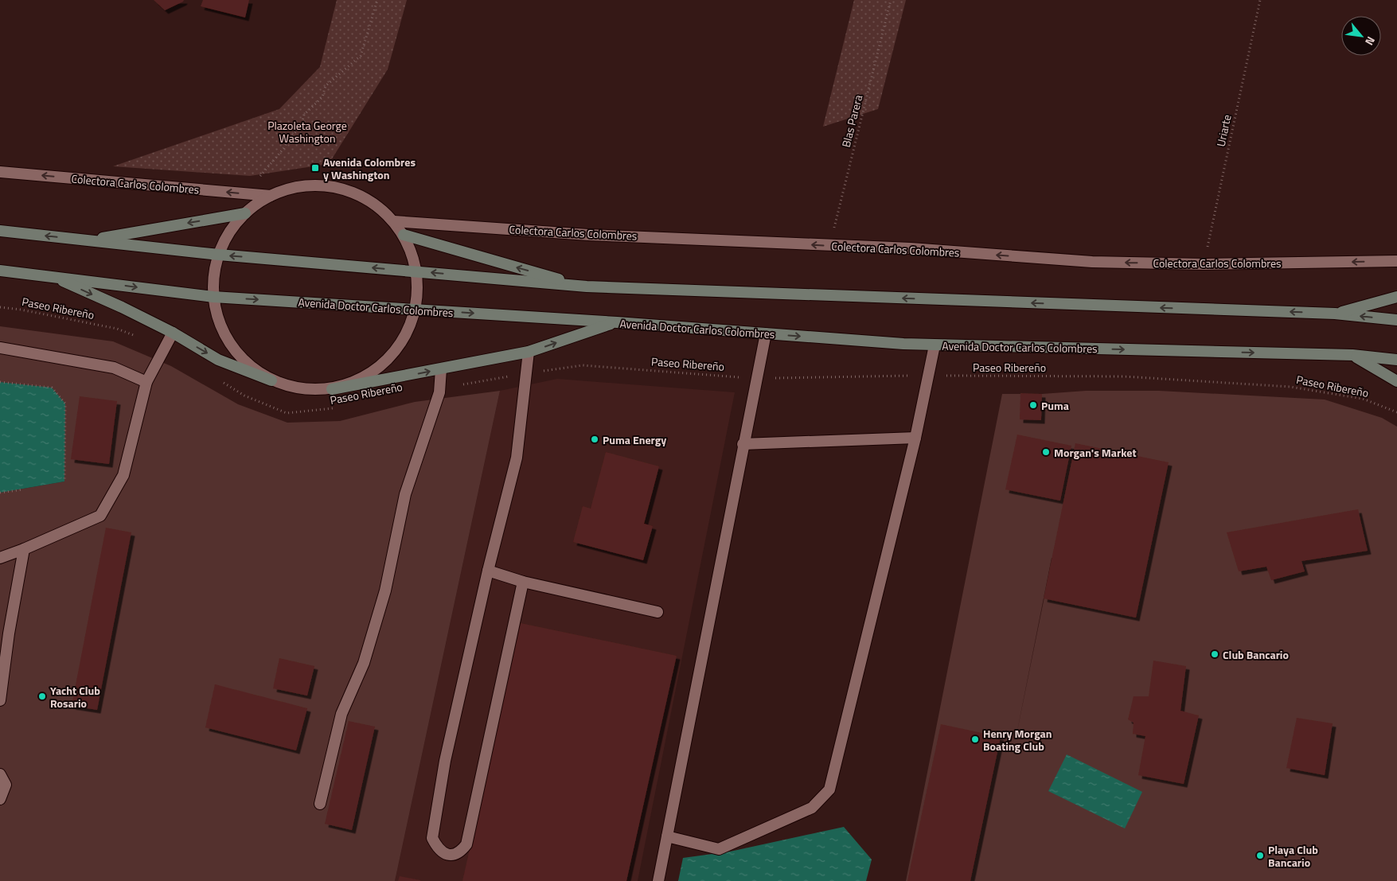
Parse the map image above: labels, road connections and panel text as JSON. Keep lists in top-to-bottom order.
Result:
{
  "streets": {
    "main road": ["Avenida Doctor Carlos Colombres"],
    "street": ["Colectora Carlos Colombres"],
    "path": ["Blas Parera", "Uriarte", "Paseo Ribereño"]
  },
  "crossings": [
    ["Blas Parera", "Colectora Carlos Colombres"],
    ["Uriarte", "Colectora Carlos Colombres"]
  ],
  "one_way": ["Colectora Carlos Colombres"],
  "parks": ["Plazoleta George Washington"],
  "places": {
    "transit": ["Avenida Colombres y Washington"],
    "other": [
      "Puma",
      "Puma Energy",
      "Morgan's Market",
      "Club Bancario",
      "Yacht Club Rosario",
      "Henry Morgan Boating Club",
      "Playa Club Bancario"
    ]
  },
  "north": "bottom right"
}
